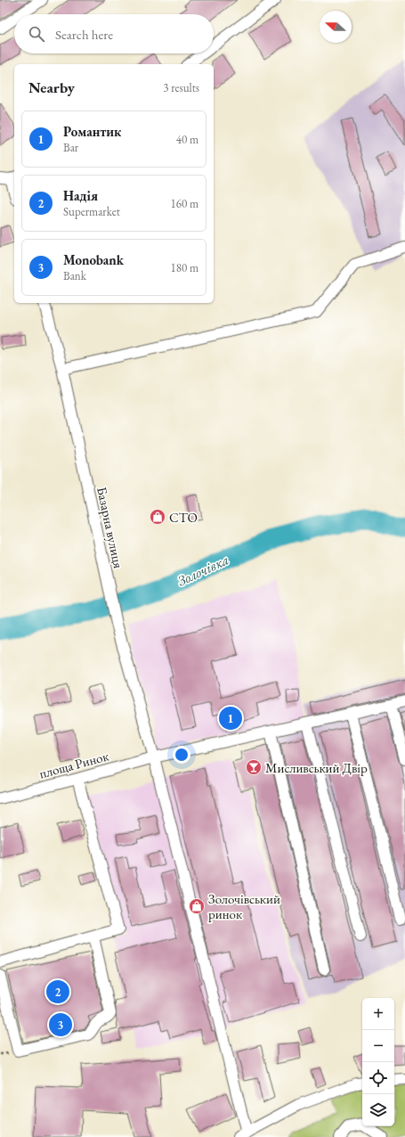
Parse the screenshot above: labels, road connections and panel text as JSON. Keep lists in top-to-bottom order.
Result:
{
  "streets": {
    "street": ["Базарна вулиця", "площа Ринок"]
  },
  "crossings": [
    ["Базарна вулиця", "площа Ринок"]
  ],
  "water": ["Золочівка"],
  "places": {
    "shop": ["СТО", "Золочівський ринок"],
    "bar": ["Мисливський Двір"]
  },
  "north": "left",
  "page": {
    "search": "Search here",
    "heading": ["Nearby", "3 results"],
    "list": [
      {
        "mark": "1",
        "name": "Романтик",
        "note": "Bar",
        "value": "40 m"
      },
      {
        "mark": "2",
        "name": "Надія",
        "note": "Supermarket",
        "value": "160 m"
      },
      {
        "mark": "3",
        "name": "Monobank",
        "note": "Bank",
        "value": "180 m"
      }
    ],
    "pins": ["1", "2", "3"],
    "map_buttons": ["+", "−"]
  }
}
